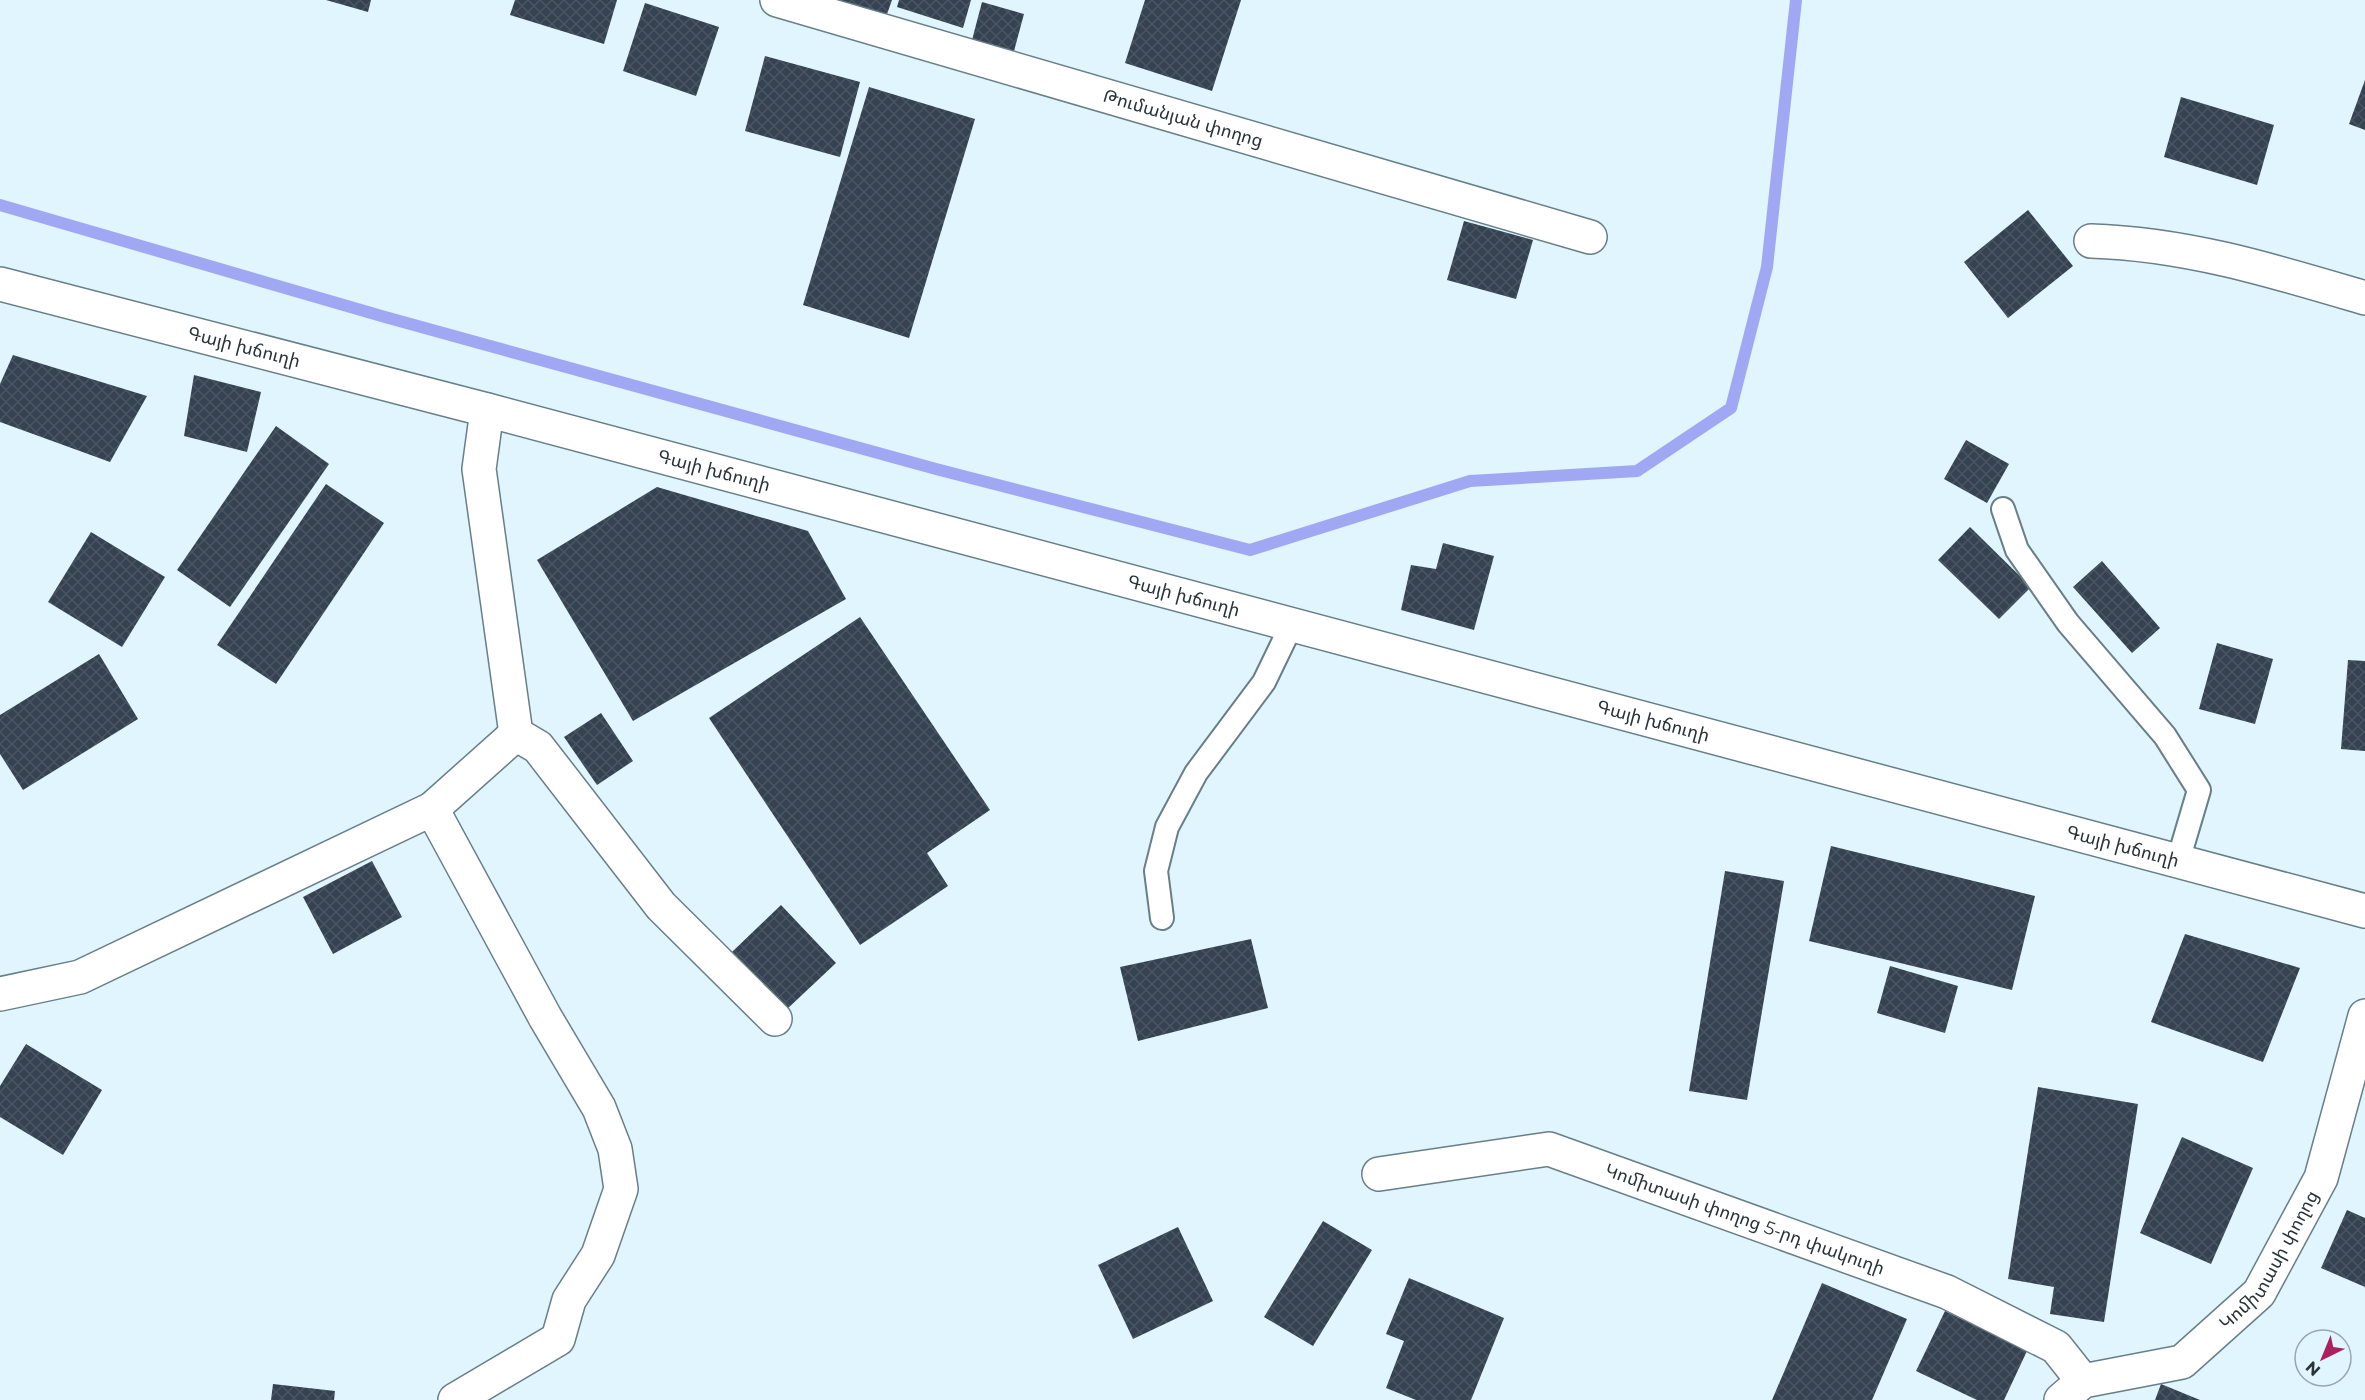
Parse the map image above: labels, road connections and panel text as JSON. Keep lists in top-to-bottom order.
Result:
{
  "streets": {
    "street": [
      "Թումանյան փողոց",
      "Գայի խճուղի",
      "Կոմիտասի փողոց 5-րդ փակուղի",
      "Կոմիտասի փողոց"
    ]
  },
  "crossings": [
    ["Կոմիտասի փողոց 5-րդ փակուղի", "Կոմիտասի փողոց"]
  ],
  "north": "bottom left"
}
